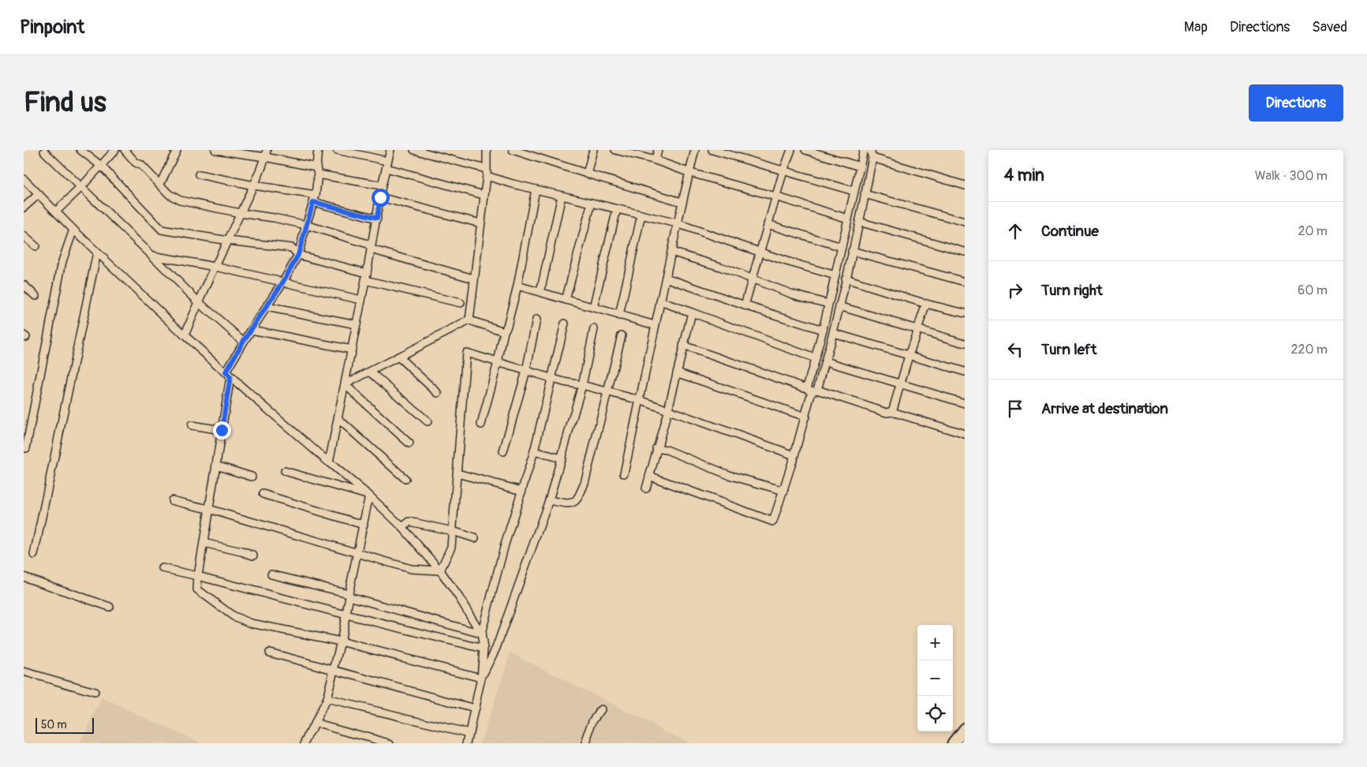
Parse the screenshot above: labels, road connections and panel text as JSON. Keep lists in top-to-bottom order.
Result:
{
  "scale_bar": "50 m",
  "page": {
    "header": "Pinpoint",
    "nav": ["Map", "Directions", "Saved"],
    "buttons": "Directions",
    "title": "Find us",
    "heading": ["4 min", "Walk · 300 m"],
    "list": [
      ["Continue", "20 m"],
      ["Turn right", "60 m"],
      ["Turn left", "220 m"],
      "Arrive at destination"
    ],
    "map_buttons": ["+", "−"],
    "scale": "50 m"
  }
}
